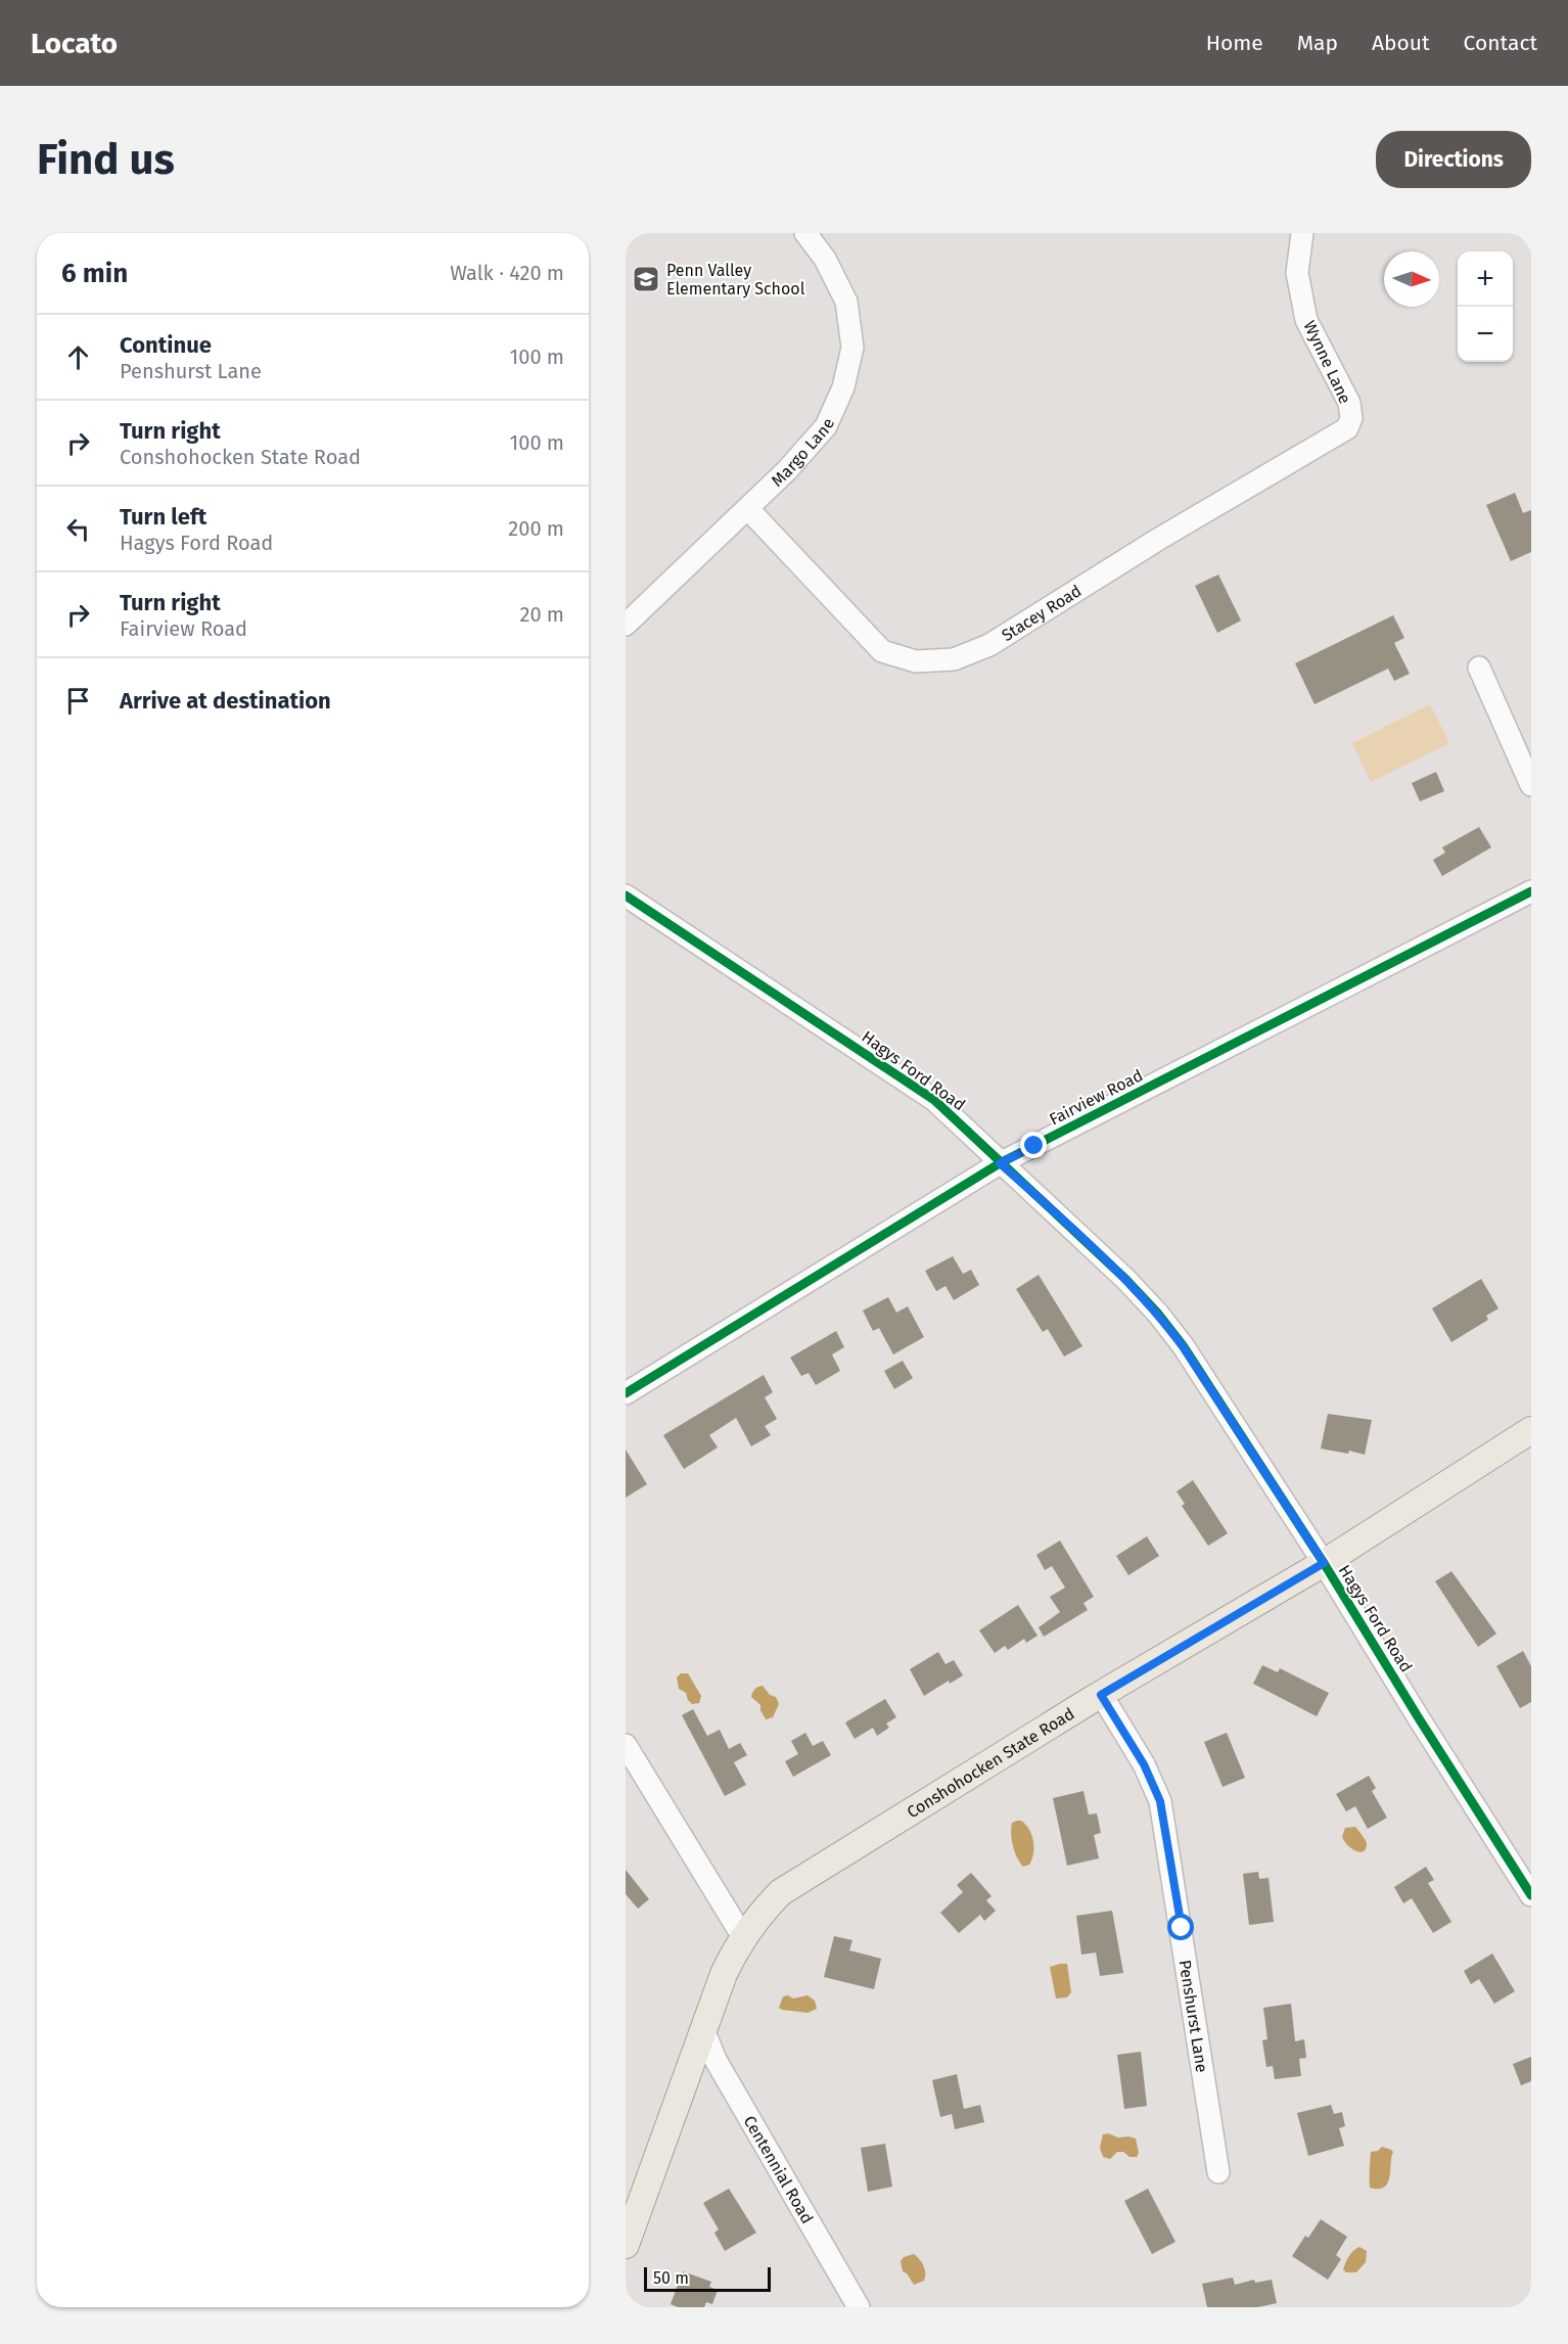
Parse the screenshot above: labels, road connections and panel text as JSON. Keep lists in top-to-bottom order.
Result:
{
  "streets": {
    "main road": ["Conshohocken State Road"],
    "street": [
      "Wynne Lane",
      "Margo Lane",
      "Stacey Road",
      "Hagys Ford Road",
      "Fairview Road",
      "Penshurst Lane",
      "Centennial Road"
    ]
  },
  "crossings": [
    ["Wynne Lane", "Stacey Road"],
    ["Margo Lane", "Stacey Road"],
    ["Hagys Ford Road", "Fairview Road"],
    ["Hagys Ford Road", "Conshohocken State Road"],
    ["Conshohocken State Road", "Penshurst Lane"],
    ["Conshohocken State Road", "Centennial Road"]
  ],
  "places": {
    "school or university": ["Penn Valley Elementary School"]
  },
  "scale_bar": "50 m",
  "north": "right",
  "page": {
    "header": "Locato",
    "nav": [
      "Home",
      "Map",
      "About",
      "Contact"
    ],
    "buttons": "Directions",
    "title": "Find us",
    "heading": ["6 min", "Walk · 420 m"],
    "map_buttons": ["+", "−"],
    "list": [
      ["Continue", "Penshurst Lane", "100 m"],
      ["Turn right", "Conshohocken State Road", "100 m"],
      ["Turn left", "Hagys Ford Road", "200 m"],
      ["Turn right", "Fairview Road", "20 m"],
      "Arrive at destination"
    ],
    "scale": "50 m"
  }
}
